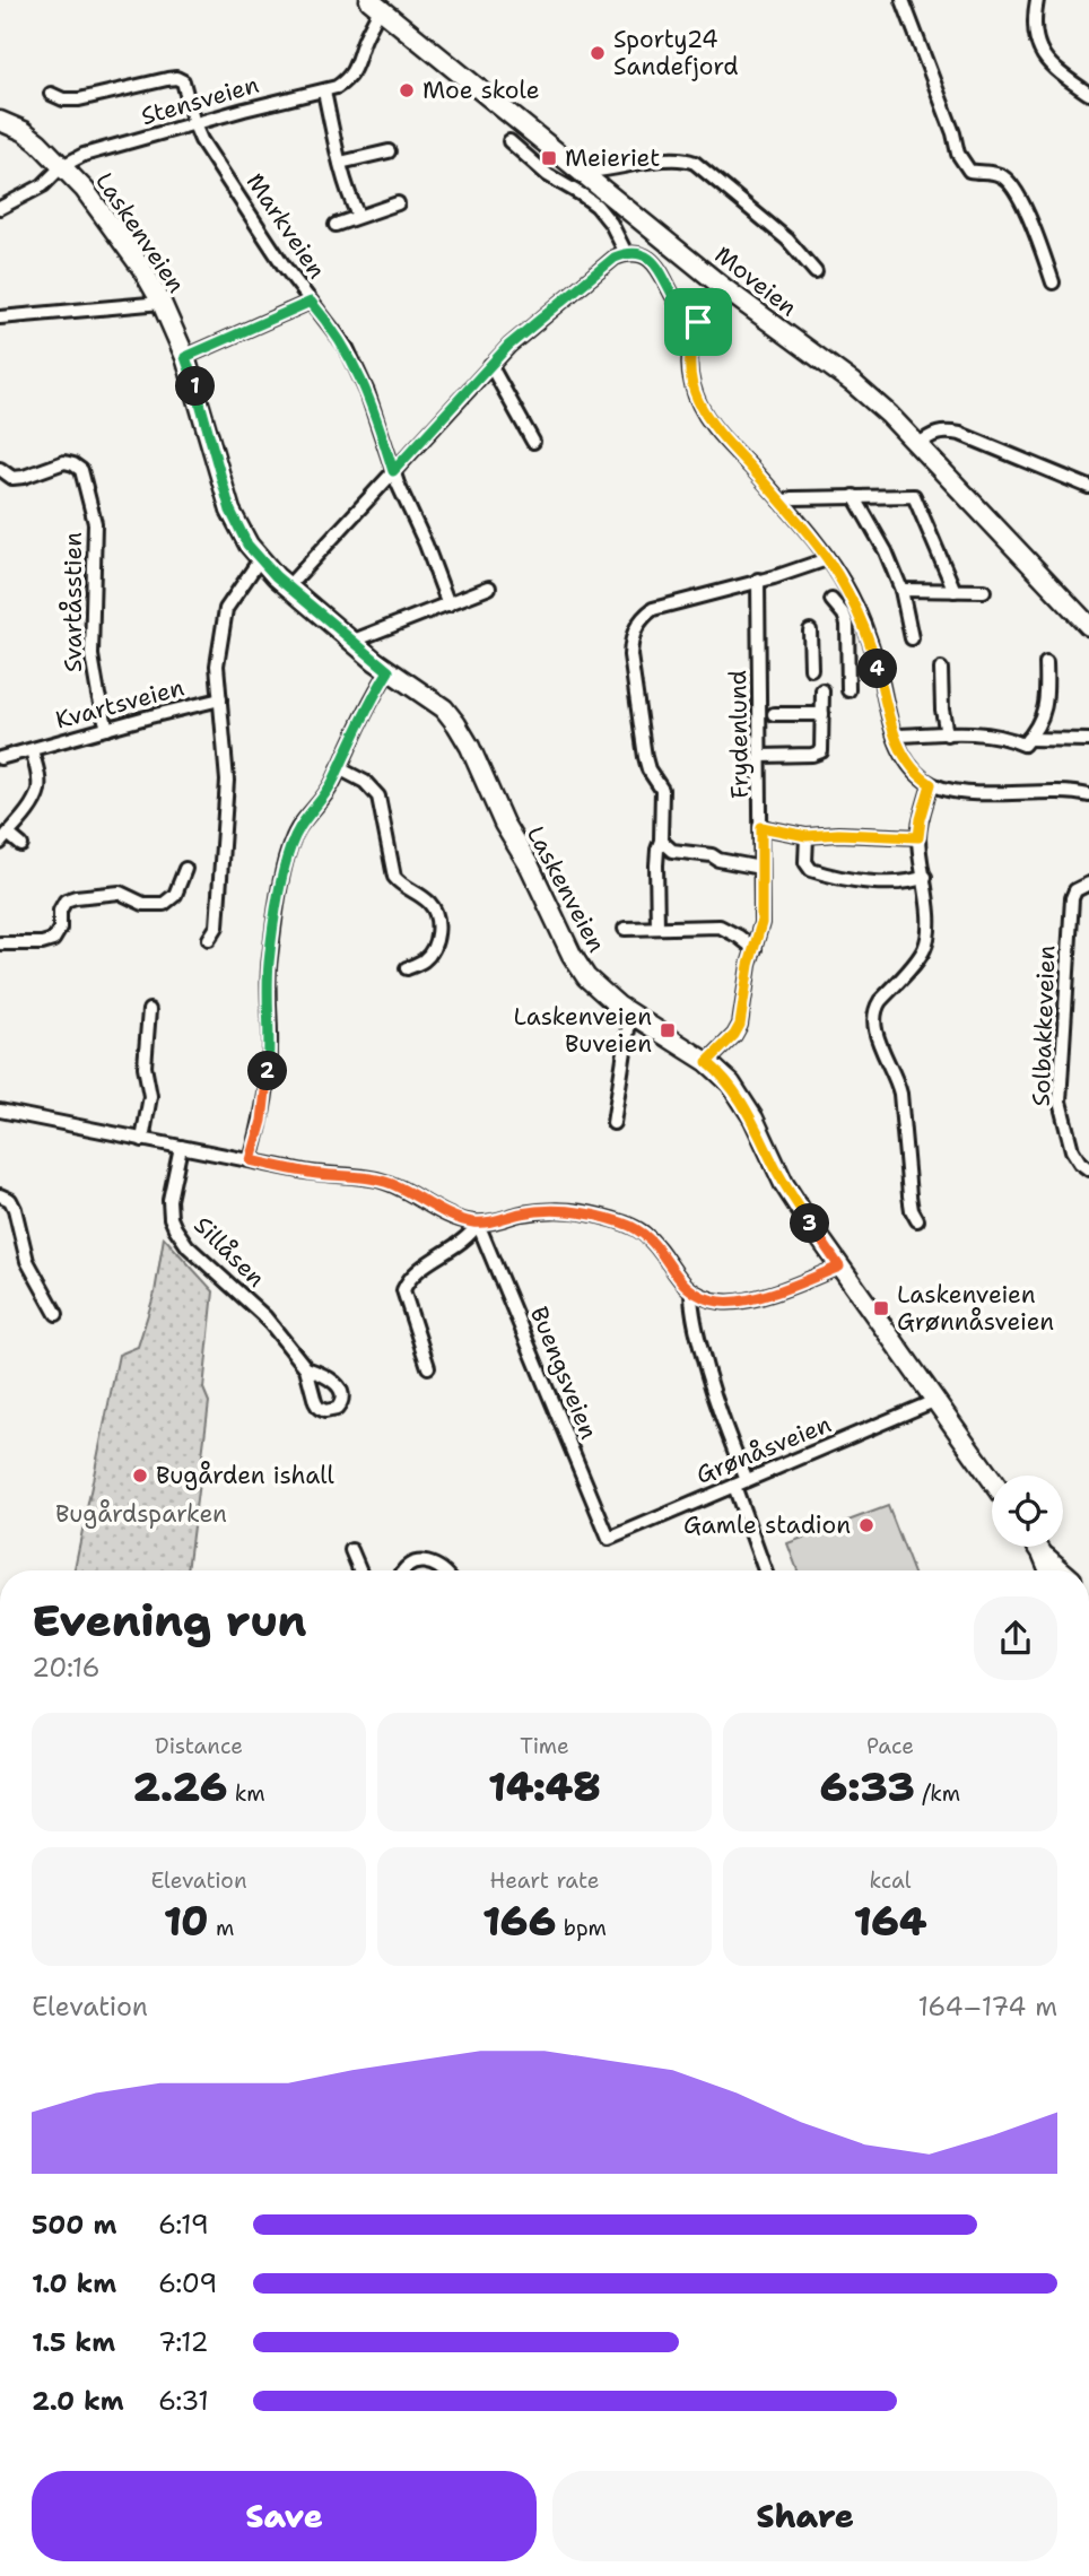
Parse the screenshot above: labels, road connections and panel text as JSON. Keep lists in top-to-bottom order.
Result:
{
  "streets": {
    "street": [
      "Stensveien",
      "Markveien",
      "Laskenveien",
      "Moveien",
      "Svartåsstien",
      "Kvartsveien",
      "Frydenlund",
      "Solbakkeveien",
      "Sillåsen",
      "Buengsveien",
      "Grønåsveien"
    ]
  },
  "crossings": [
    ["Stensveien", "Markveien"],
    ["Stensveien", "Laskenveien"],
    ["Stensveien", "Moveien"],
    ["Laskenveien", "Frydenlund"],
    ["Laskenveien", "Grønåsveien"],
    ["Svartåsstien", "Kvartsveien"],
    ["Buengsveien", "Grønåsveien"]
  ],
  "parks": ["Bugårdsparken"],
  "places": {
    "other": [
      "Sporty24 Sandefjord",
      "Moe skole",
      "Bugården ishall",
      "Gamle stadion"
    ],
    "transit": ["Meieriet", "Laskenveien Buveien", "Laskenveien Grønnåsveien"]
  },
  "page": {
    "pins": [
      "1",
      "4",
      "2",
      "3"
    ],
    "heading": ["Evening run", "20:16"],
    "stats": [
      ["Distance", "2.26 km"],
      ["Time", "14:48"],
      ["Pace", "6:33 /km"],
      ["Elevation", "10 m"],
      ["Heart rate", "166 bpm"],
      ["kcal", "164"]
    ],
    "chart": ["Elevation", "164–174 m"],
    "list": [
      {
        "name": "500 m",
        "note": "6:19"
      },
      {
        "name": "1.0 km",
        "note": "6:09"
      },
      {
        "name": "1.5 km",
        "note": "7:12"
      },
      {
        "name": "2.0 km",
        "note": "6:31"
      }
    ],
    "buttons": ["Save", "Share"]
  }
}
